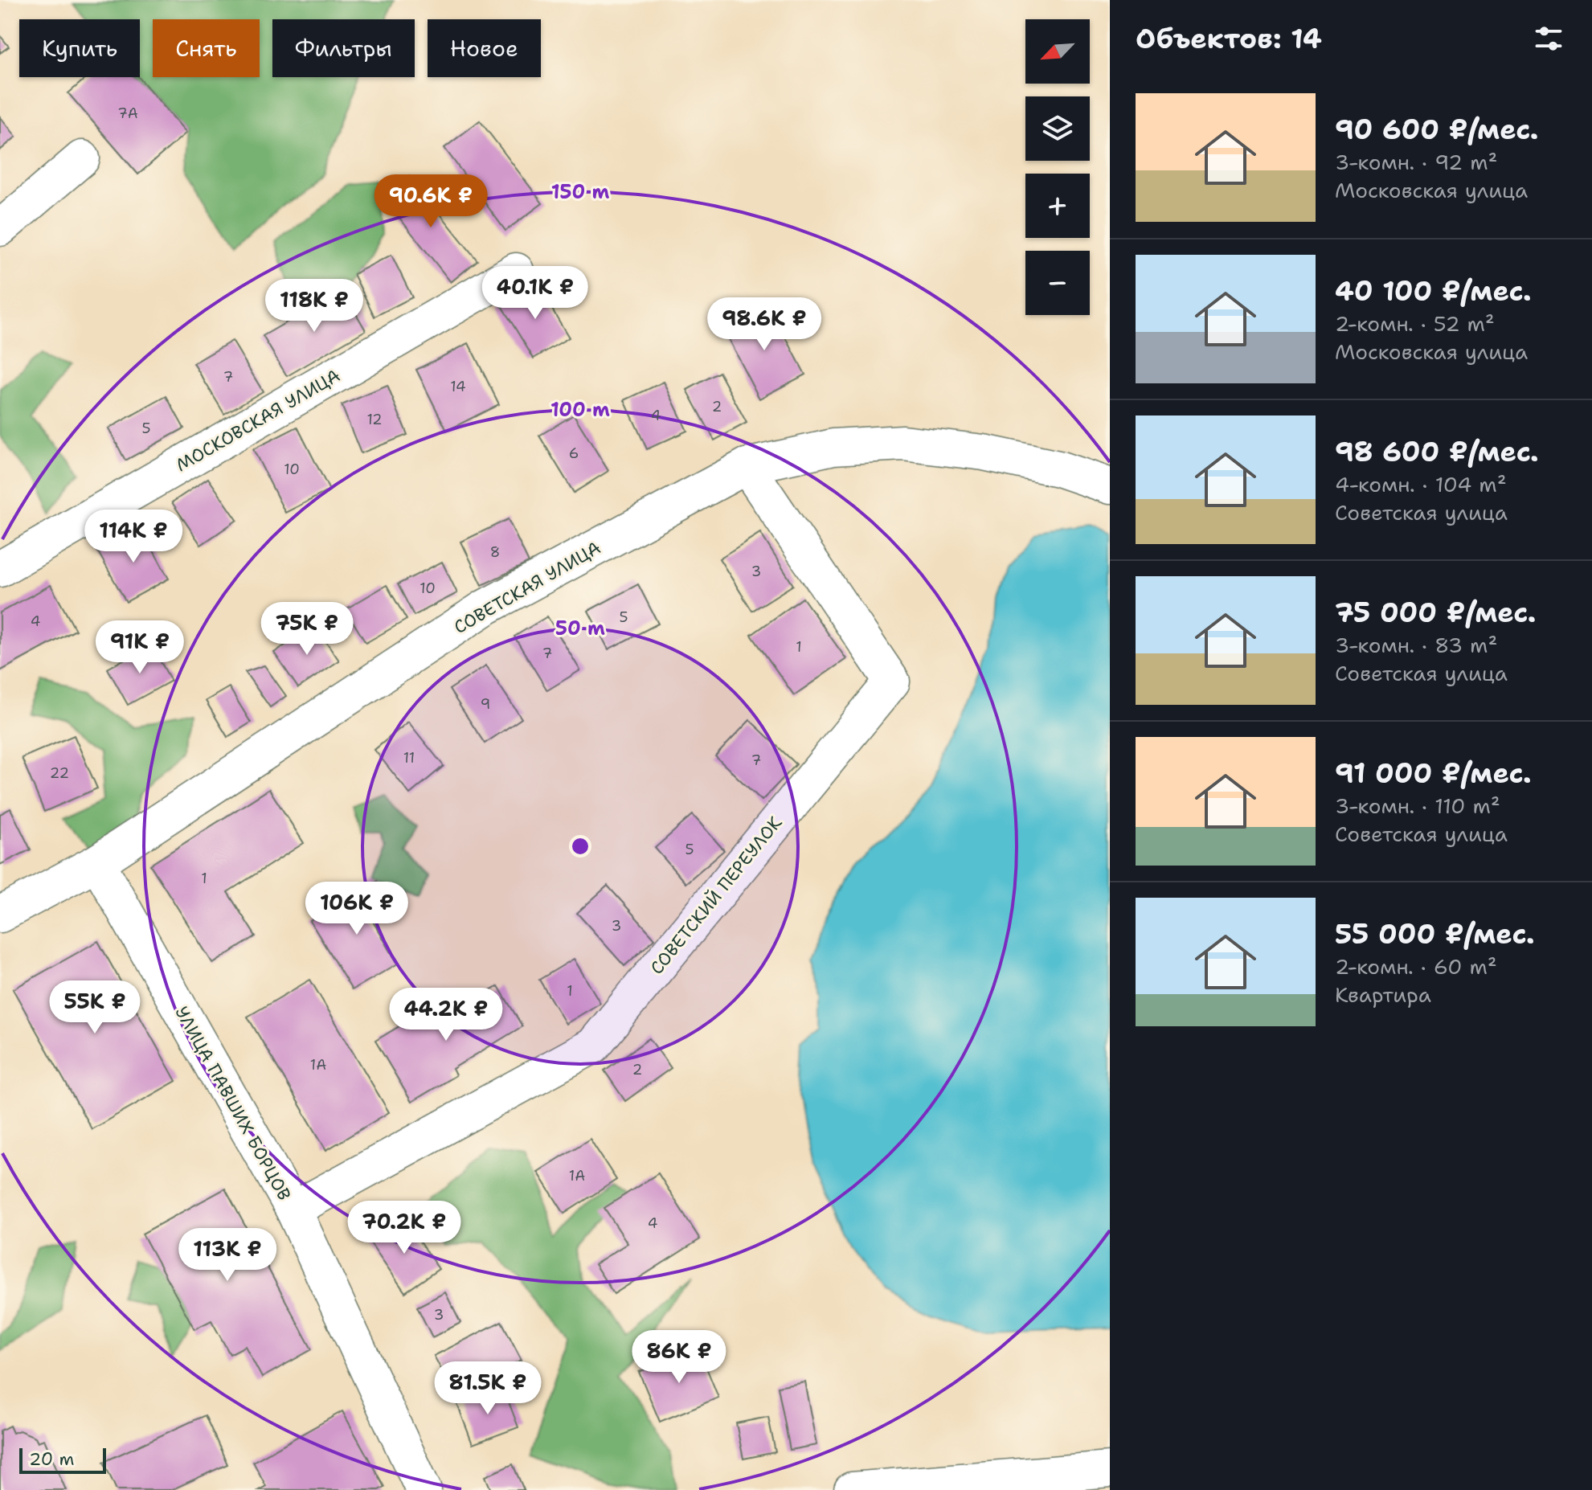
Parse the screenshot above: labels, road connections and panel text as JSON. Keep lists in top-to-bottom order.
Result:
{
  "streets": {
    "street": [
      "МОСКОВСКАЯ УЛИЦА",
      "СОВЕТСКАЯ УЛИЦА",
      "СОВЕТСКИЙ ПЕРЕУЛОК",
      "УЛИЦА ПАВШИХ БОРЦОВ"
    ]
  },
  "crossings": [
    ["СОВЕТСКАЯ УЛИЦА", "СОВЕТСКИЙ ПЕРЕУЛОК"],
    ["СОВЕТСКАЯ УЛИЦА", "УЛИЦА ПАВШИХ БОРЦОВ"],
    ["СОВЕТСКИЙ ПЕРЕУЛОК", "УЛИЦА ПАВШИХ БОРЦОВ"]
  ],
  "house_numbers": [
    "7А",
    "7",
    "14",
    "2",
    "4",
    "12",
    "5",
    "6",
    "10",
    "8",
    "3",
    "10",
    "5",
    "4",
    "1",
    "7",
    "9",
    "11",
    "7",
    "22",
    "5",
    "1",
    "3",
    "1",
    "1А",
    "2",
    "1А",
    "4",
    "3"
  ],
  "scale_bar": "20 m",
  "north": "bottom left",
  "page": {
    "heading": "Объектов: 14",
    "map_buttons": ["+", "−"],
    "chip": [
      "Купить",
      "Снять",
      "Фильтры",
      "Новое"
    ],
    "list": [
      {
        "name": "90 600 ₽/мес.",
        "note": "3-комн. · 92 m² · Московская улица"
      },
      {
        "name": "40 100 ₽/мес.",
        "note": "2-комн. · 52 m² · Московская улица"
      },
      {
        "name": "98 600 ₽/мес.",
        "note": "4-комн. · 104 m² · Советская улица"
      },
      {
        "name": "75 000 ₽/мес.",
        "note": "3-комн. · 83 m² · Советская улица"
      },
      {
        "name": "91 000 ₽/мес.",
        "note": "3-комн. · 110 m² · Советская улица"
      },
      {
        "name": "55 000 ₽/мес.",
        "note": "2-комн. · 60 m² · Квартира"
      }
    ],
    "price": [
      "90.6K ₽",
      "40.1K ₽",
      "118K ₽",
      "98.6K ₽",
      "114K ₽",
      "75K ₽",
      "91K ₽",
      "106K ₽",
      "55K ₽",
      "44.2K ₽",
      "70.2K ₽",
      "113K ₽",
      "86K ₽",
      "81.5K ₽"
    ],
    "scale": "20 m"
  },
  "rings": ["150 m", "100 m", "50 m"]
}
